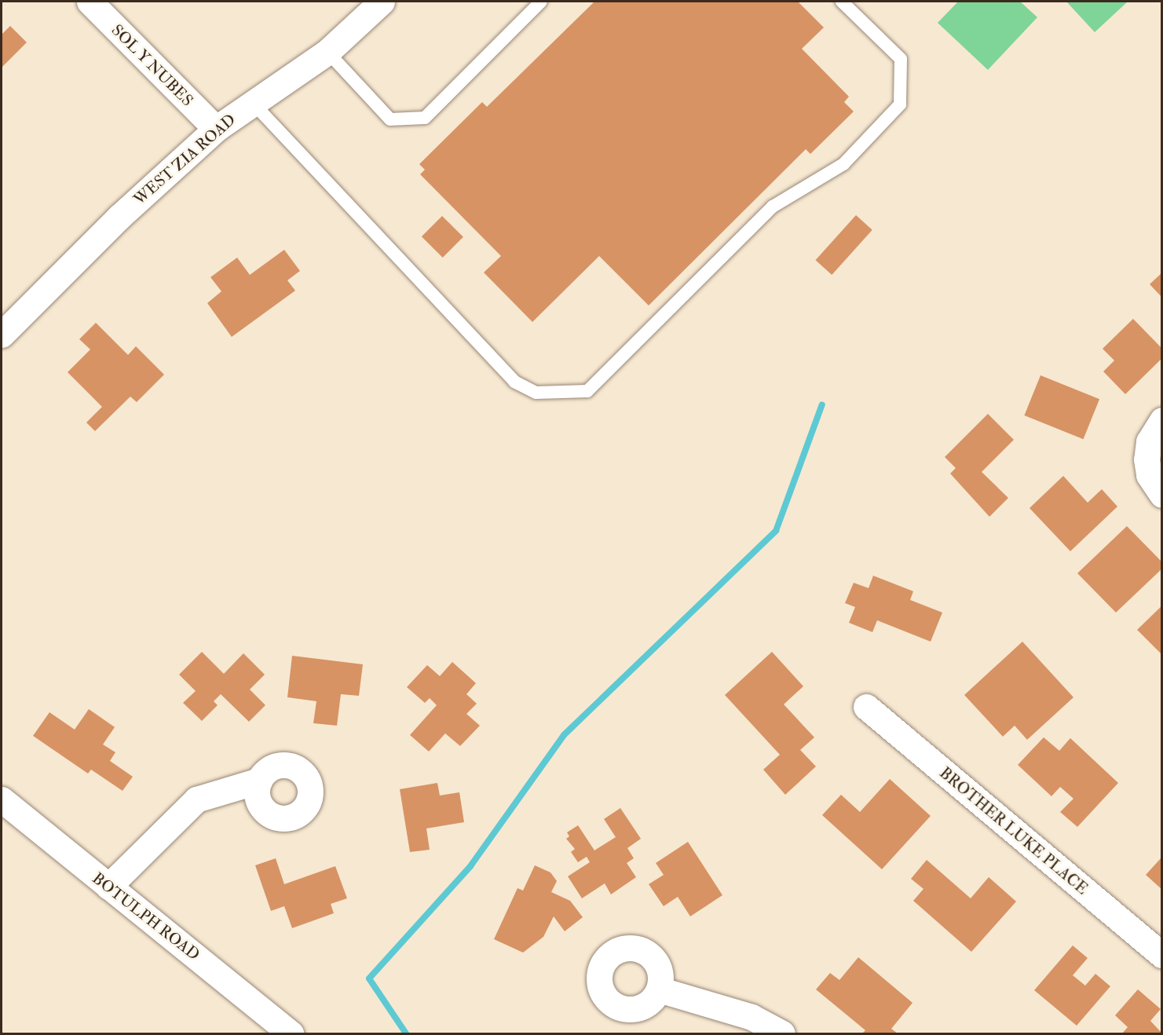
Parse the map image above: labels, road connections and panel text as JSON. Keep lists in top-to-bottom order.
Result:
{
  "streets": {
    "street": [
      "SOL Y NUBES",
      "WEST ZIA ROAD",
      "BROTHER LUKE PLACE",
      "BOTULPH ROAD"
    ]
  },
  "crossings": [
    ["SOL Y NUBES", "WEST ZIA ROAD"]
  ]
}
